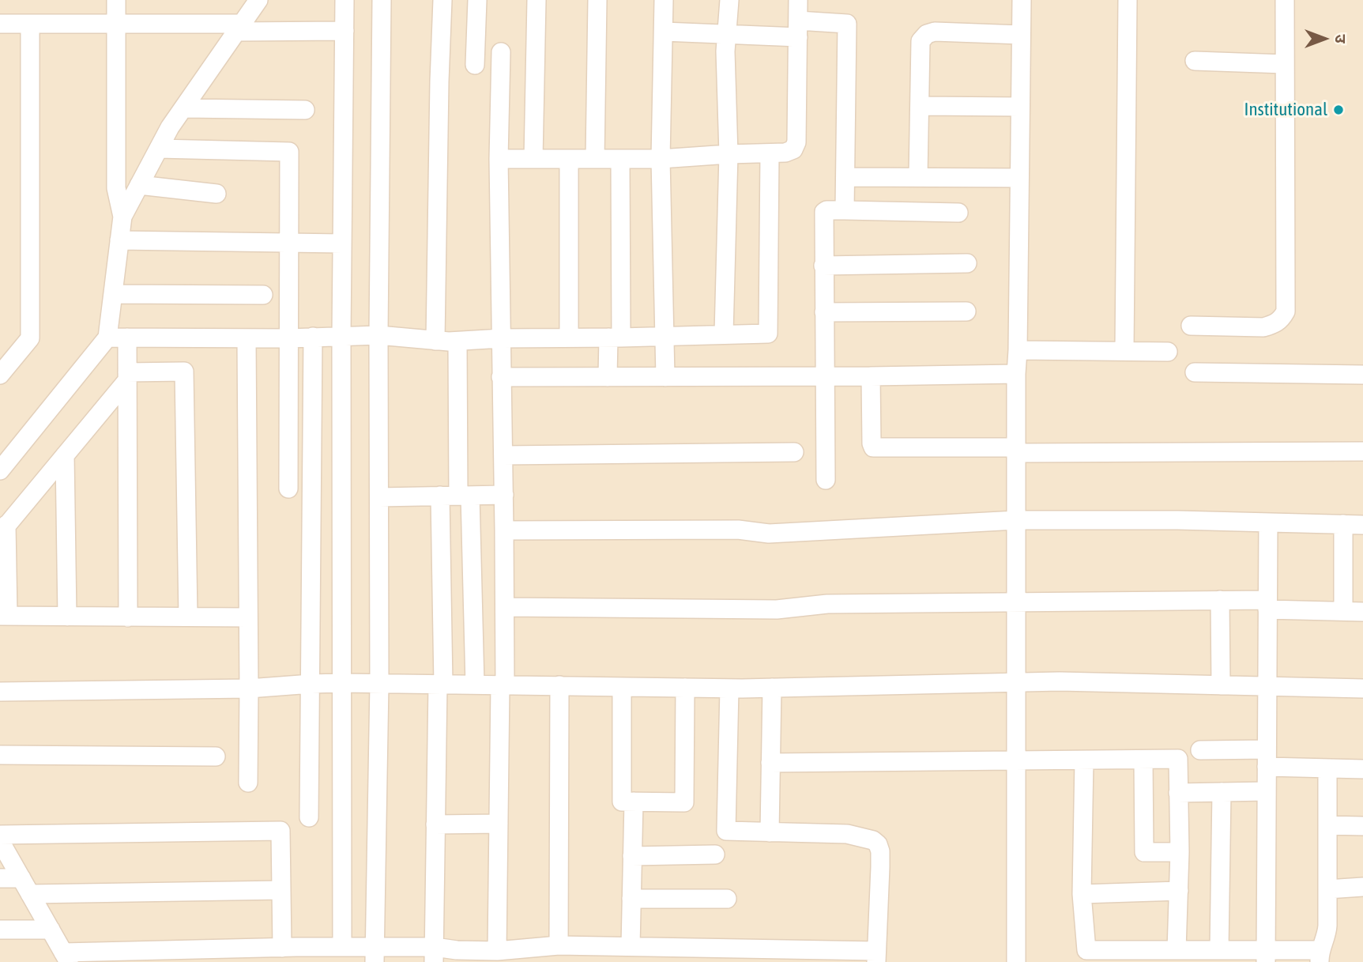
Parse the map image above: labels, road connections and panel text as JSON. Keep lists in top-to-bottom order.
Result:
{
  "places": ["Institutional"],
  "north": "right"
}
